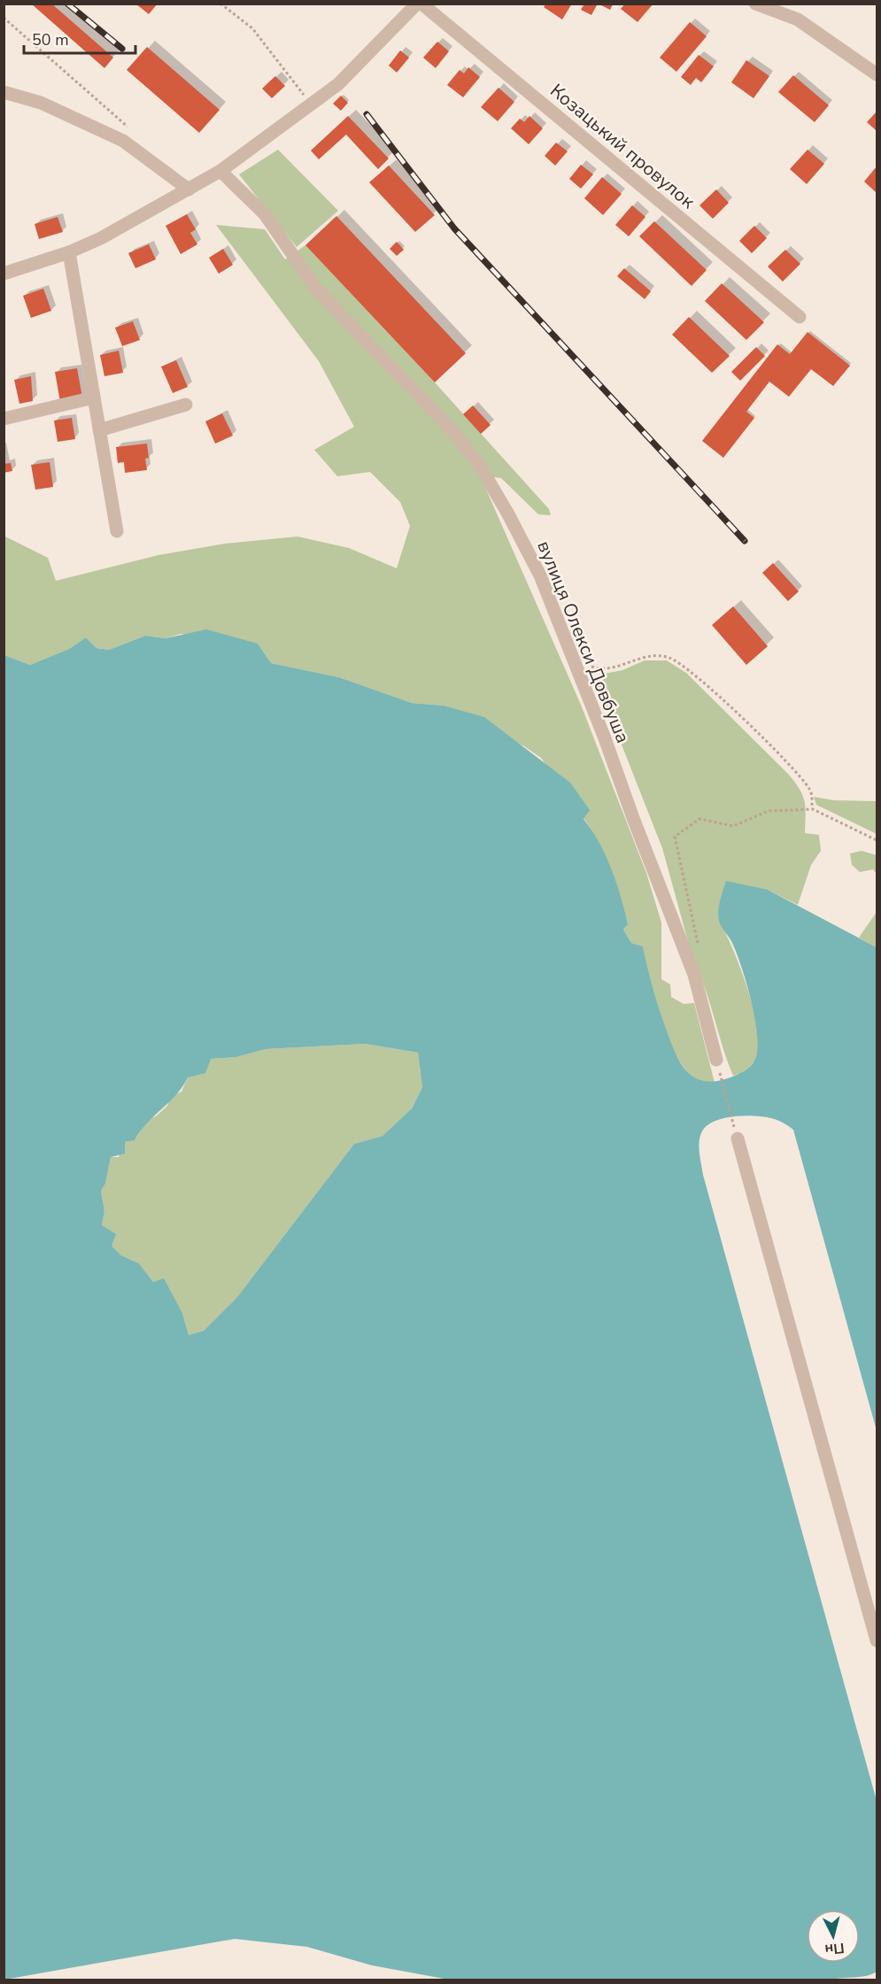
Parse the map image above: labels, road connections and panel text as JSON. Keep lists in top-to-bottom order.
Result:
{
  "streets": {
    "street": ["Козацький провулок", "вулиця Олекси Довбуша"]
  },
  "scale_bar": "50 m",
  "north": "bottom"
}
